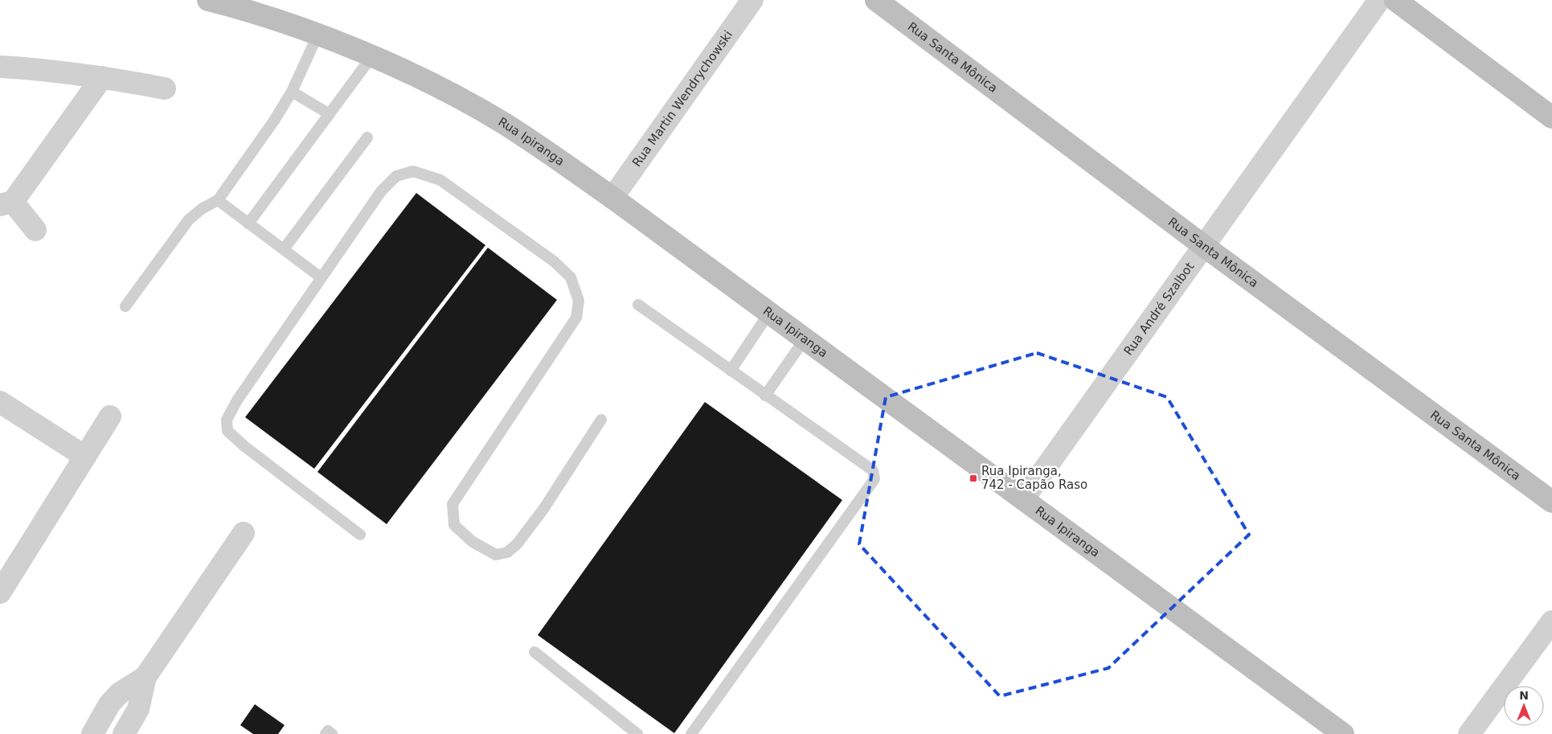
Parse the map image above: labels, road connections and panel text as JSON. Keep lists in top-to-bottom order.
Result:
{
  "streets": {
    "main road": ["Rua Santa Mônica", "Rua Ipiranga"],
    "street": ["Rua Martin Wendrychowski", "Rua André Szalbot"]
  },
  "crossings": [
    ["Rua Santa Mônica", "Rua André Szalbot"],
    ["Rua Martin Wendrychowski", "Rua Ipiranga"],
    ["Rua Ipiranga", "Rua André Szalbot"]
  ],
  "places": {
    "transit": ["Rua Ipiranga, 742 - Capão Raso"]
  },
  "north": "top"
}
